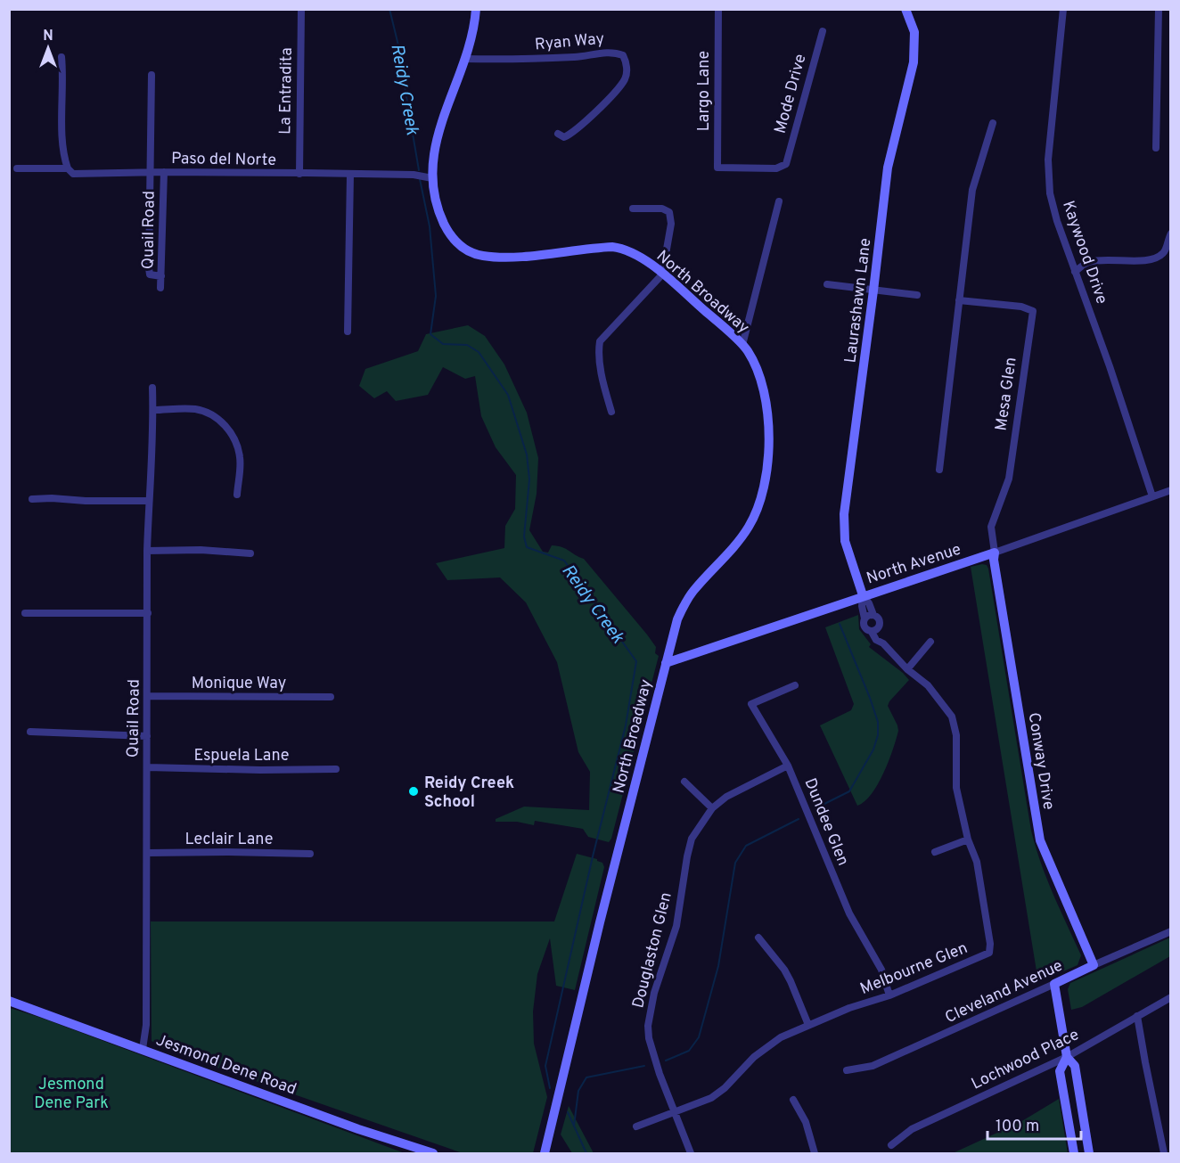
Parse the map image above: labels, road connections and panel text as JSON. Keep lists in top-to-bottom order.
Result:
{
  "streets": {
    "street": [
      "Ryan Way",
      "La Entradita",
      "Largo Lane",
      "Mode Drive",
      "Paso del Norte",
      "Quail Road",
      "Kaywood Drive",
      "North Broadway",
      "Laurashawn Lane",
      "Mesa Glen",
      "North Avenue",
      "Monique Way",
      "Espuela Lane",
      "Conway Drive",
      "Dundee Glen",
      "Leclair Lane",
      "Douglaston Glen",
      "Melbourne Glen",
      "Cleveland Avenue",
      "Lochwood Place",
      "Jesmond Dene Road"
    ]
  },
  "crossings": [
    ["Ryan Way", "North Broadway"],
    ["La Entradita", "Paso del Norte"],
    ["Largo Lane", "Mode Drive"],
    ["Paso del Norte", "Quail Road"],
    ["Paso del Norte", "North Broadway"],
    ["Quail Road", "Monique Way"],
    ["Quail Road", "Espuela Lane"],
    ["Quail Road", "Leclair Lane"],
    ["Quail Road", "Jesmond Dene Road"],
    ["Kaywood Drive", "North Avenue"],
    ["North Broadway", "North Avenue"],
    ["Laurashawn Lane", "North Avenue"],
    ["Laurashawn Lane", "Melbourne Glen"],
    ["Mesa Glen", "North Avenue"],
    ["Mesa Glen", "Conway Drive"],
    ["North Avenue", "Conway Drive"],
    ["North Avenue", "Melbourne Glen"],
    ["Conway Drive", "Cleveland Avenue"],
    ["Dundee Glen", "Douglaston Glen"],
    ["Dundee Glen", "Melbourne Glen"],
    ["Douglaston Glen", "Melbourne Glen"]
  ],
  "water": ["Reidy Creek"],
  "parks": ["Jesmond Dene Park"],
  "places": ["Reidy Creek School"],
  "scale_bar": "100 m",
  "north": "top"
}
